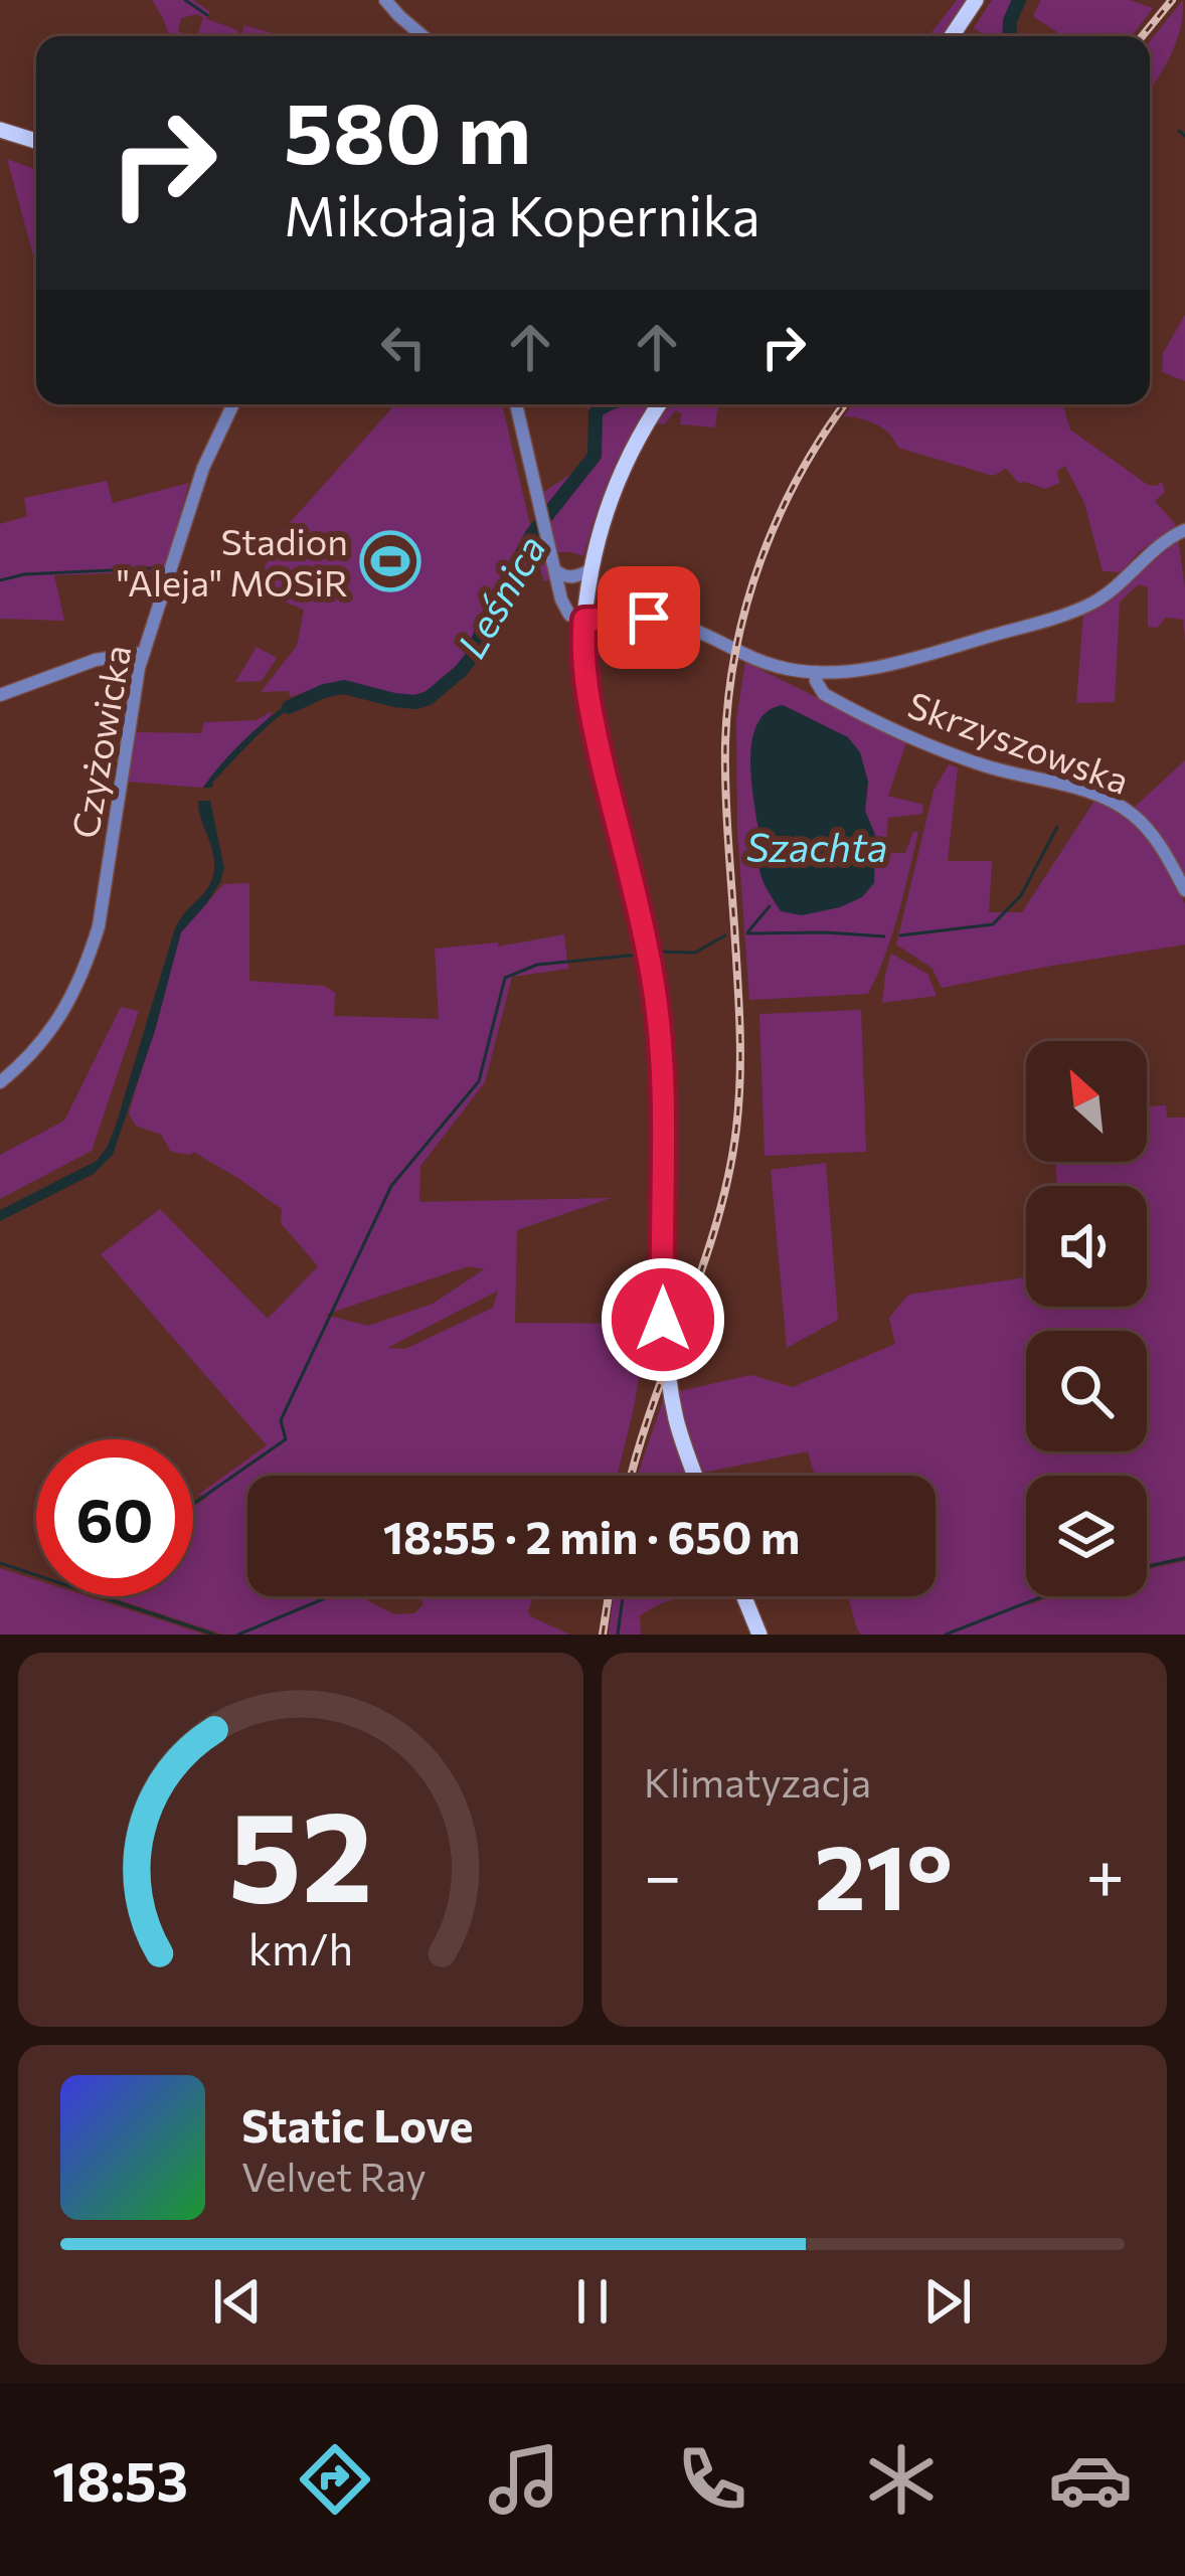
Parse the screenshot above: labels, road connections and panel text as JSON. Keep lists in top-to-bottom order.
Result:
{
  "streets": {
    "street": ["Czyżowicka", "Skrzyszowska"]
  },
  "water": ["Leśnica", "Szachta"],
  "places": {
    "sports": ["Stadion \"Aleja\" MOSiR"]
  },
  "north": "top left",
  "page": {
    "turn": ["580 m", "Mikołaja Kopernika"],
    "limit": "60",
    "trip": "18:55 · 2 min · 650 m",
    "tile": "Klimatyzacja",
    "heat": ["−", "21°", "+"],
    "song": ["Static Love", "Velvet Ray"],
    "tabs": "18:53",
    "gauge": ["52", "km/h"]
  }
}
